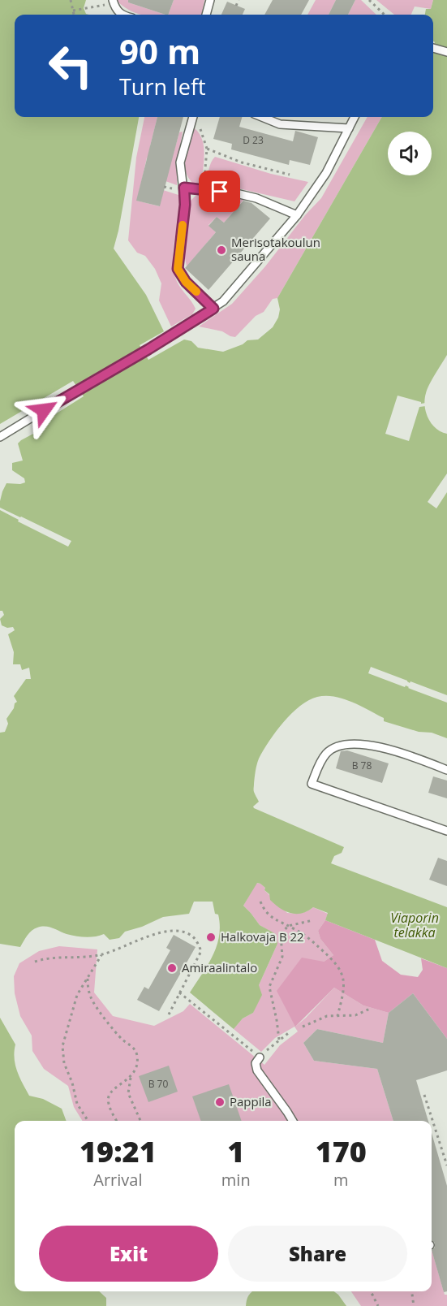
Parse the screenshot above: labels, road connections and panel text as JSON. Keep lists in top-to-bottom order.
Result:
{
  "water": ["Viaporin telakka"],
  "places": [
    "Merisotakoulun sauna",
    "Halkovaja B 22",
    "Amiraalintalo",
    "Pappila"
  ],
  "house_numbers": ["D 23", "B 78", "B 70"],
  "page": {
    "turn": ["90 m", "Turn left"],
    "eta": [
      "19:21",
      "Arrival",
      "1",
      "min",
      "170",
      "m"
    ],
    "buttons": ["Exit", "Share"]
  }
}
